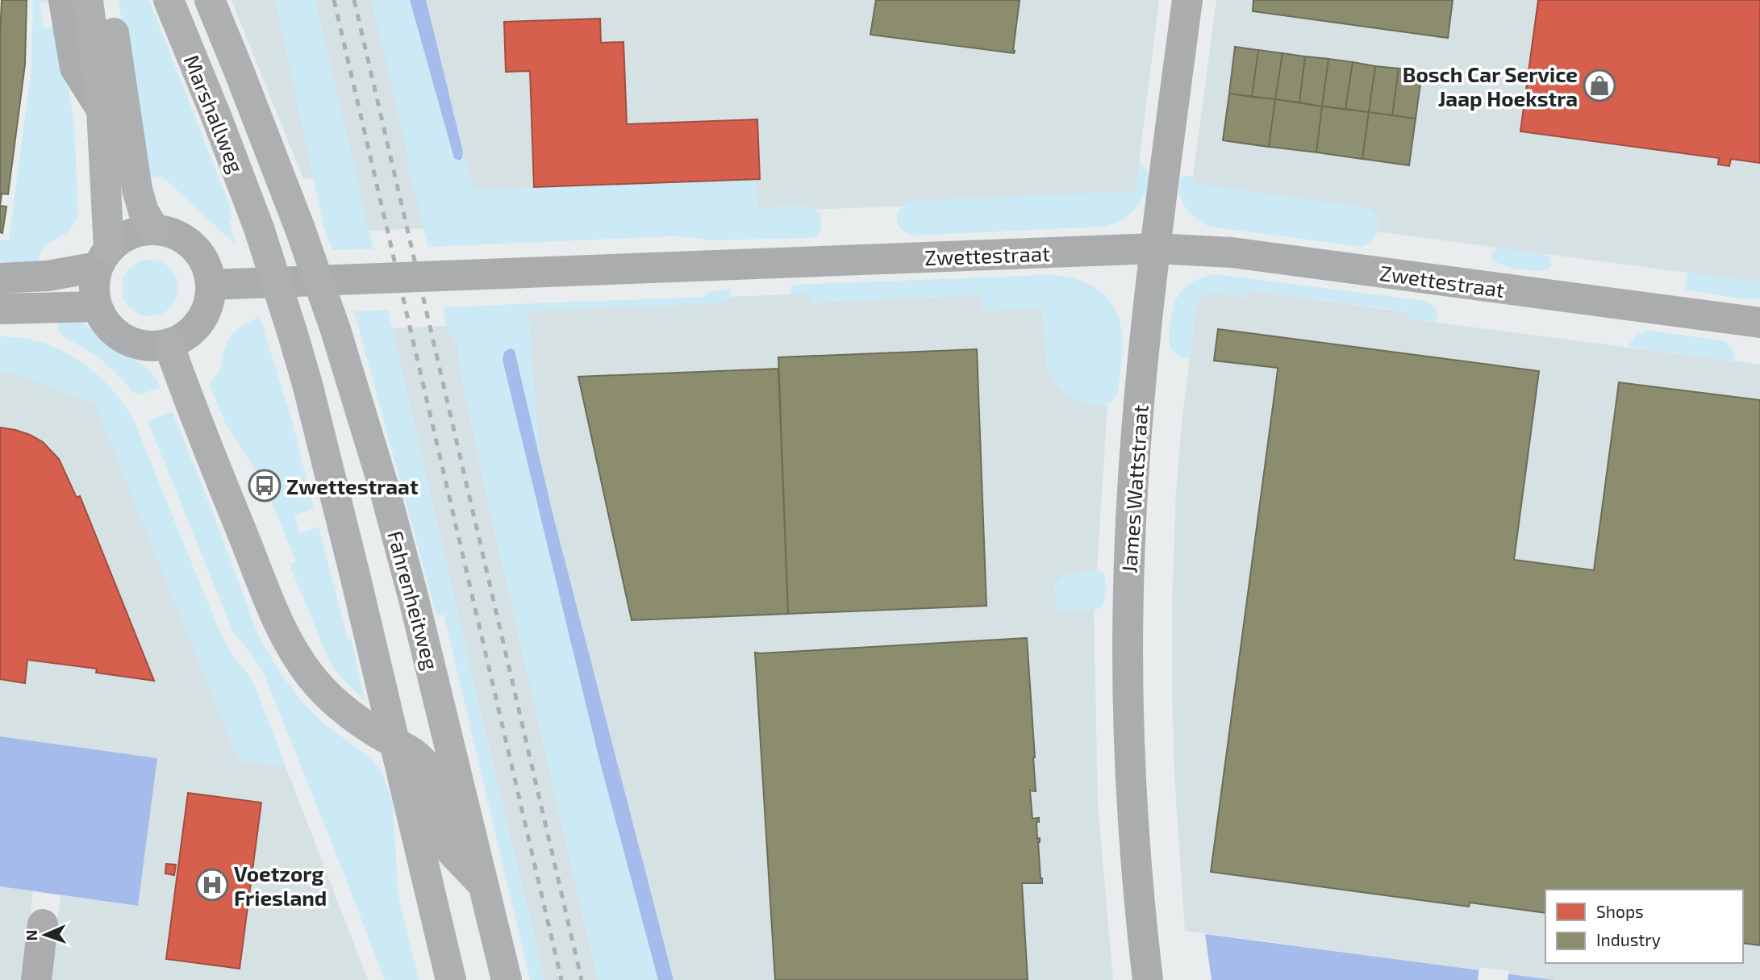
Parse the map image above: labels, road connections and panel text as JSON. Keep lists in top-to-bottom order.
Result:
{
  "streets": {
    "main road": ["Marshallweg", "Fahrenheitweg"],
    "street": ["Zwettestraat", "James Wattstraat"]
  },
  "crossings": [
    ["Marshallweg", "Fahrenheitweg"],
    ["Zwettestraat", "James Wattstraat"]
  ],
  "places": {
    "shop": ["Bosch Car Service Jaap Hoekstra"],
    "bus stop": ["Zwettestraat"],
    "hospital": ["Voetzorg Friesland"]
  },
  "legend": ["Shops", "Industry"],
  "north": "left"
}
